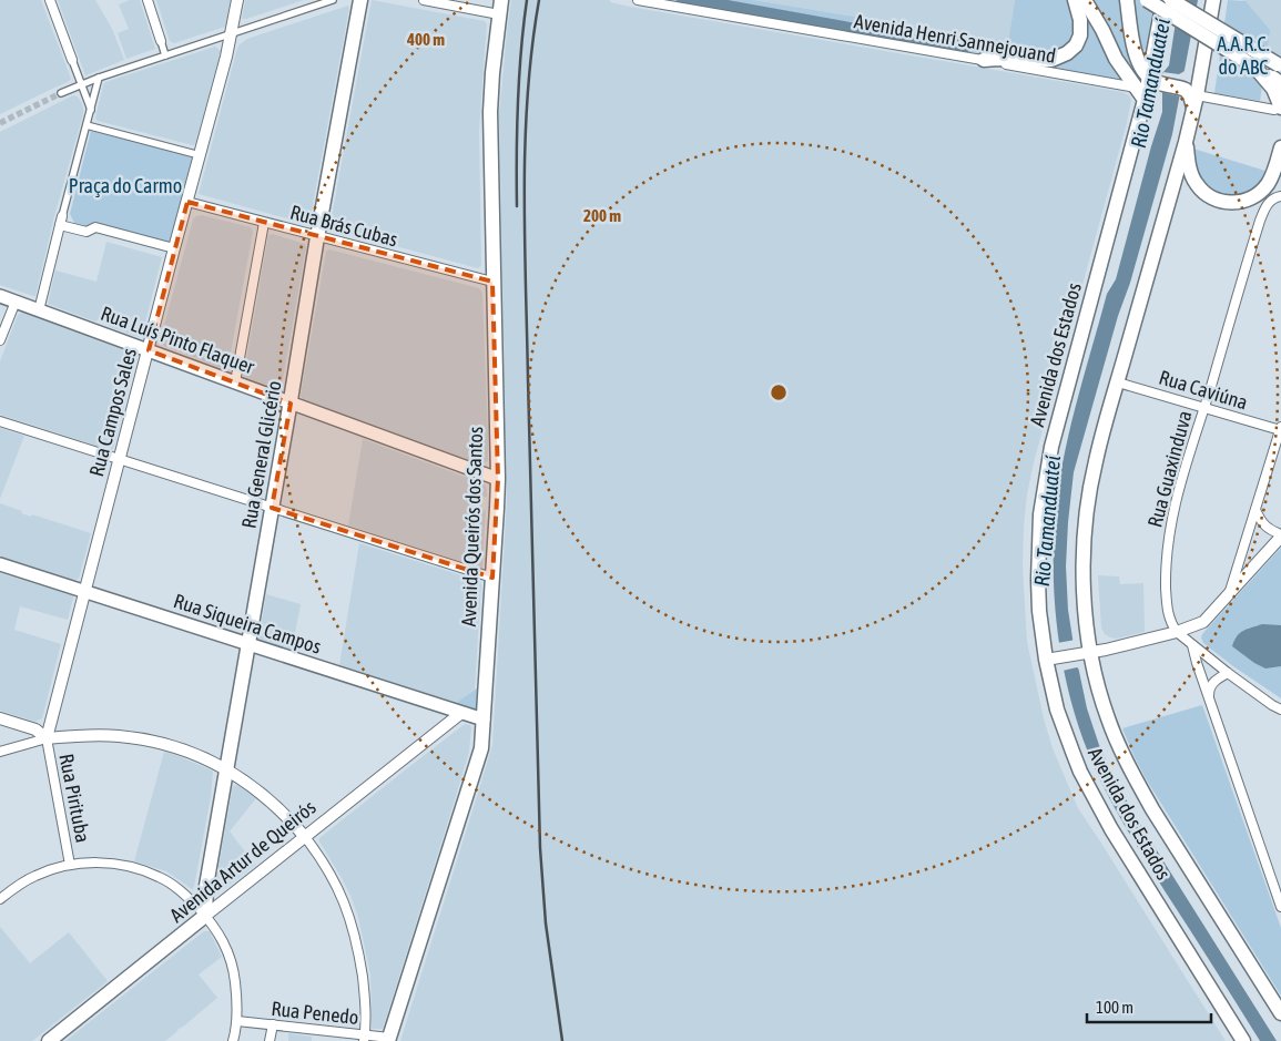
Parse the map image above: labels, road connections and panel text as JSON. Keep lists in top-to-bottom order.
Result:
{
  "streets": {
    "main road": [
      "Rua Luís Pinto Flaquer",
      "Avenida dos Estados",
      "Rua General Glicério",
      "Avenida Queirós dos Santos",
      "Rua Siqueira Campos",
      "Avenida Artur de Queirós"
    ],
    "street": [
      "Avenida Henri Sannejouand",
      "Rua Brás Cubas",
      "Rua Caviúna",
      "Rua Campos Sales",
      "Rua Guaxinduva",
      "Rua Pirituba",
      "Rua Penedo"
    ]
  },
  "crossings": [
    ["Avenida Henri Sannejouand", "Avenida dos Estados"],
    ["Rua Brás Cubas", "Rua Campos Sales"],
    ["Rua Brás Cubas", "Rua General Glicério"],
    ["Rua Brás Cubas", "Avenida Queirós dos Santos"],
    ["Rua Luís Pinto Flaquer", "Rua Campos Sales"],
    ["Rua Luís Pinto Flaquer", "Rua General Glicério"],
    ["Rua Luís Pinto Flaquer", "Avenida Queirós dos Santos"],
    ["Avenida dos Estados", "Rua Caviúna"],
    ["Rua Caviúna", "Rua Guaxinduva"],
    ["Rua Campos Sales", "Rua Siqueira Campos"],
    ["Rua Campos Sales", "Rua Pirituba"],
    ["Rua General Glicério", "Rua Siqueira Campos"],
    ["Rua General Glicério", "Avenida Artur de Queirós"],
    ["Avenida Queirós dos Santos", "Rua Siqueira Campos"],
    ["Avenida Queirós dos Santos", "Rua Penedo"],
    ["Rua Siqueira Campos", "Avenida Artur de Queirós"]
  ],
  "water": ["Rio Tamanduateí"],
  "parks": ["A.A.R.C. do ABC", "Praça do Carmo"],
  "scale_bar": "100 m",
  "rings": ["400 m", "200 m"]
}
